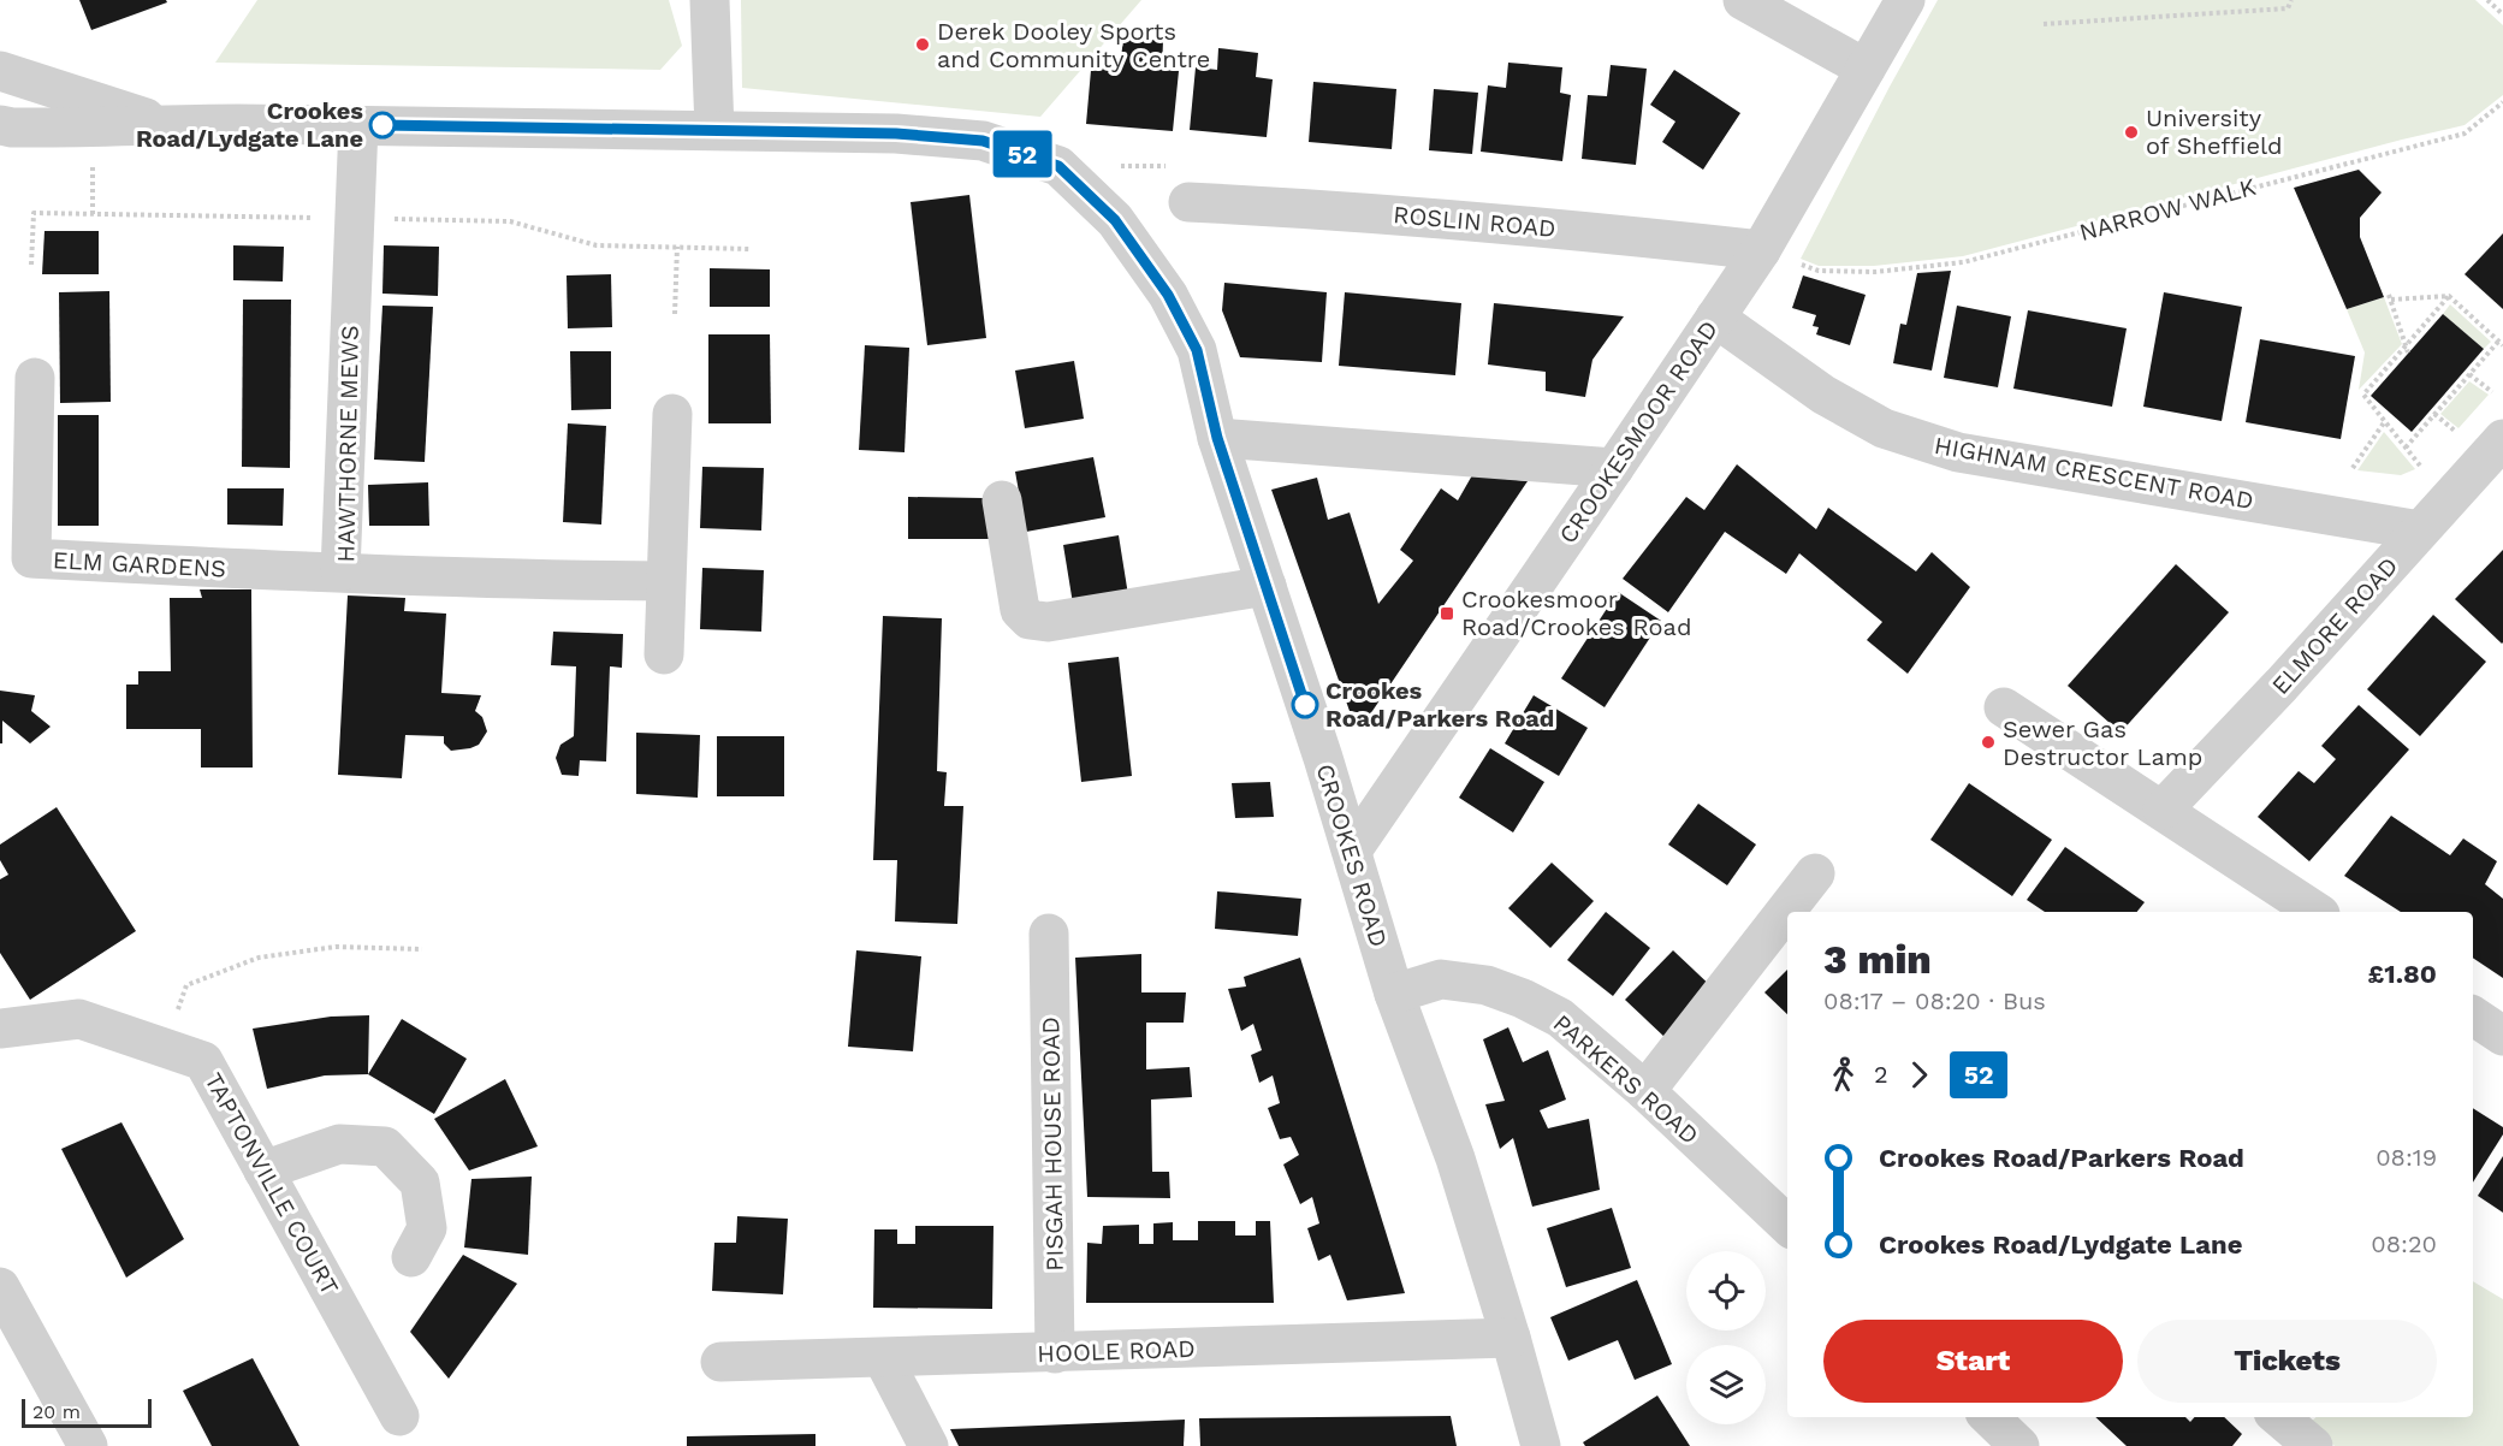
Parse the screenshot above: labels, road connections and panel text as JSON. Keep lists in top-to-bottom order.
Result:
{
  "streets": {
    "street": [
      "ROSLIN ROAD",
      "CROOKESMOOR ROAD",
      "HAWTHORNE MEWS",
      "HIGHNAM CRESCENT ROAD",
      "ELM GARDENS",
      "ELMORE ROAD",
      "CROOKES ROAD",
      "PARKERS ROAD",
      "PISGAH HOUSE ROAD",
      "TAPTONVILLE COURT",
      "HOOLE ROAD"
    ],
    "path": ["NARROW WALK"]
  },
  "crossings": [
    ["ROSLIN ROAD", "CROOKESMOOR ROAD"],
    ["CROOKESMOOR ROAD", "HIGHNAM CRESCENT ROAD"],
    ["CROOKESMOOR ROAD", "CROOKES ROAD"],
    ["HAWTHORNE MEWS", "ELM GARDENS"],
    ["HAWTHORNE MEWS", "CROOKES ROAD"],
    ["HIGHNAM CRESCENT ROAD", "ELMORE ROAD"],
    ["CROOKES ROAD", "PARKERS ROAD"],
    ["CROOKES ROAD", "HOOLE ROAD"],
    ["PISGAH HOUSE ROAD", "HOOLE ROAD"]
  ],
  "places": {
    "other": [
      "Derek Dooley Sports and Community Centre",
      "Crookes Road/Lydgate Lane",
      "University of Sheffield",
      "Crookes Road/Parkers Road",
      "Sewer Gas Destructor Lamp"
    ],
    "transit": ["Crookesmoor Road/Crookes Road"]
  },
  "lines": ["bus line 52"],
  "scale_bar": "20 m",
  "page": {
    "on_map": "52",
    "heading": ["3 min", "08:17 – 08:20 · Bus", "£1.80"],
    "legs": ["2", "52"],
    "list": [
      {
        "name": "Crookes Road/Parkers Road",
        "value": "08:19"
      },
      {
        "name": "Crookes Road/Lydgate Lane",
        "value": "08:20"
      }
    ],
    "buttons": ["Start", "Tickets"],
    "scale": "20 m"
  }
}
